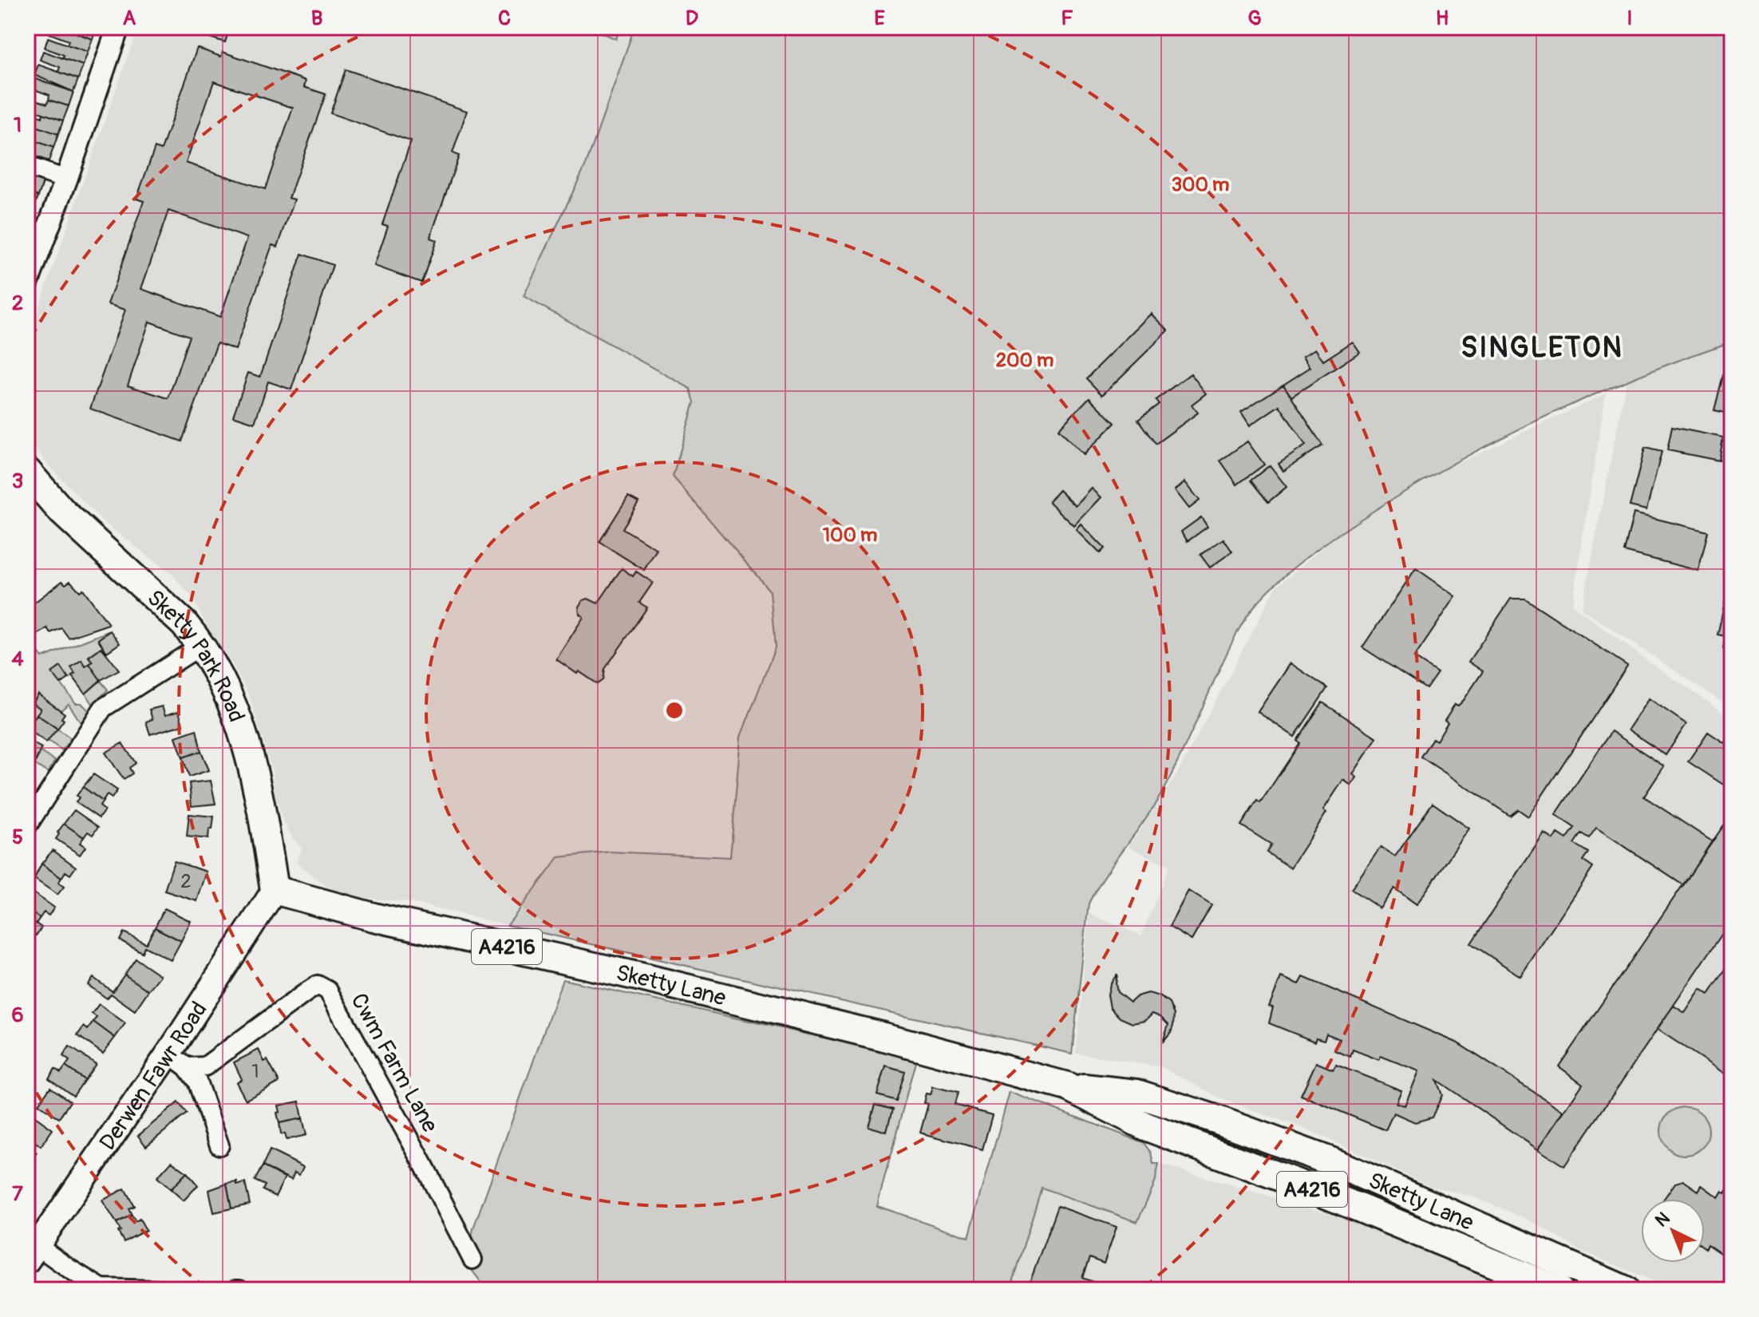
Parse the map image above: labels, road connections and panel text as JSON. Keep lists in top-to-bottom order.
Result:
{
  "streets": {
    "main road": [
      "Sketty Park Road",
      "A4216",
      "Sketty Lane",
      "Derwen Fawr Road"
    ],
    "street": ["Cwm Farm Lane"]
  },
  "crossings": [
    ["Sketty Park Road", "Sketty Lane"],
    ["Sketty Park Road", "Derwen Fawr Road"],
    ["Sketty Lane", "Derwen Fawr Road"],
    ["Cwm Farm Lane", "Derwen Fawr Road"]
  ],
  "districts": ["SINGLETON"],
  "house_numbers": ["2", "1"],
  "north": "top left",
  "grid": {
    "columns": [
      "A",
      "B",
      "C",
      "D",
      "E",
      "F",
      "G",
      "H",
      "I"
    ],
    "rows": [
      "1",
      "2",
      "3",
      "4",
      "5",
      "6",
      "7"
    ]
  },
  "rings": ["300 m", "200 m", "100 m"]
}
